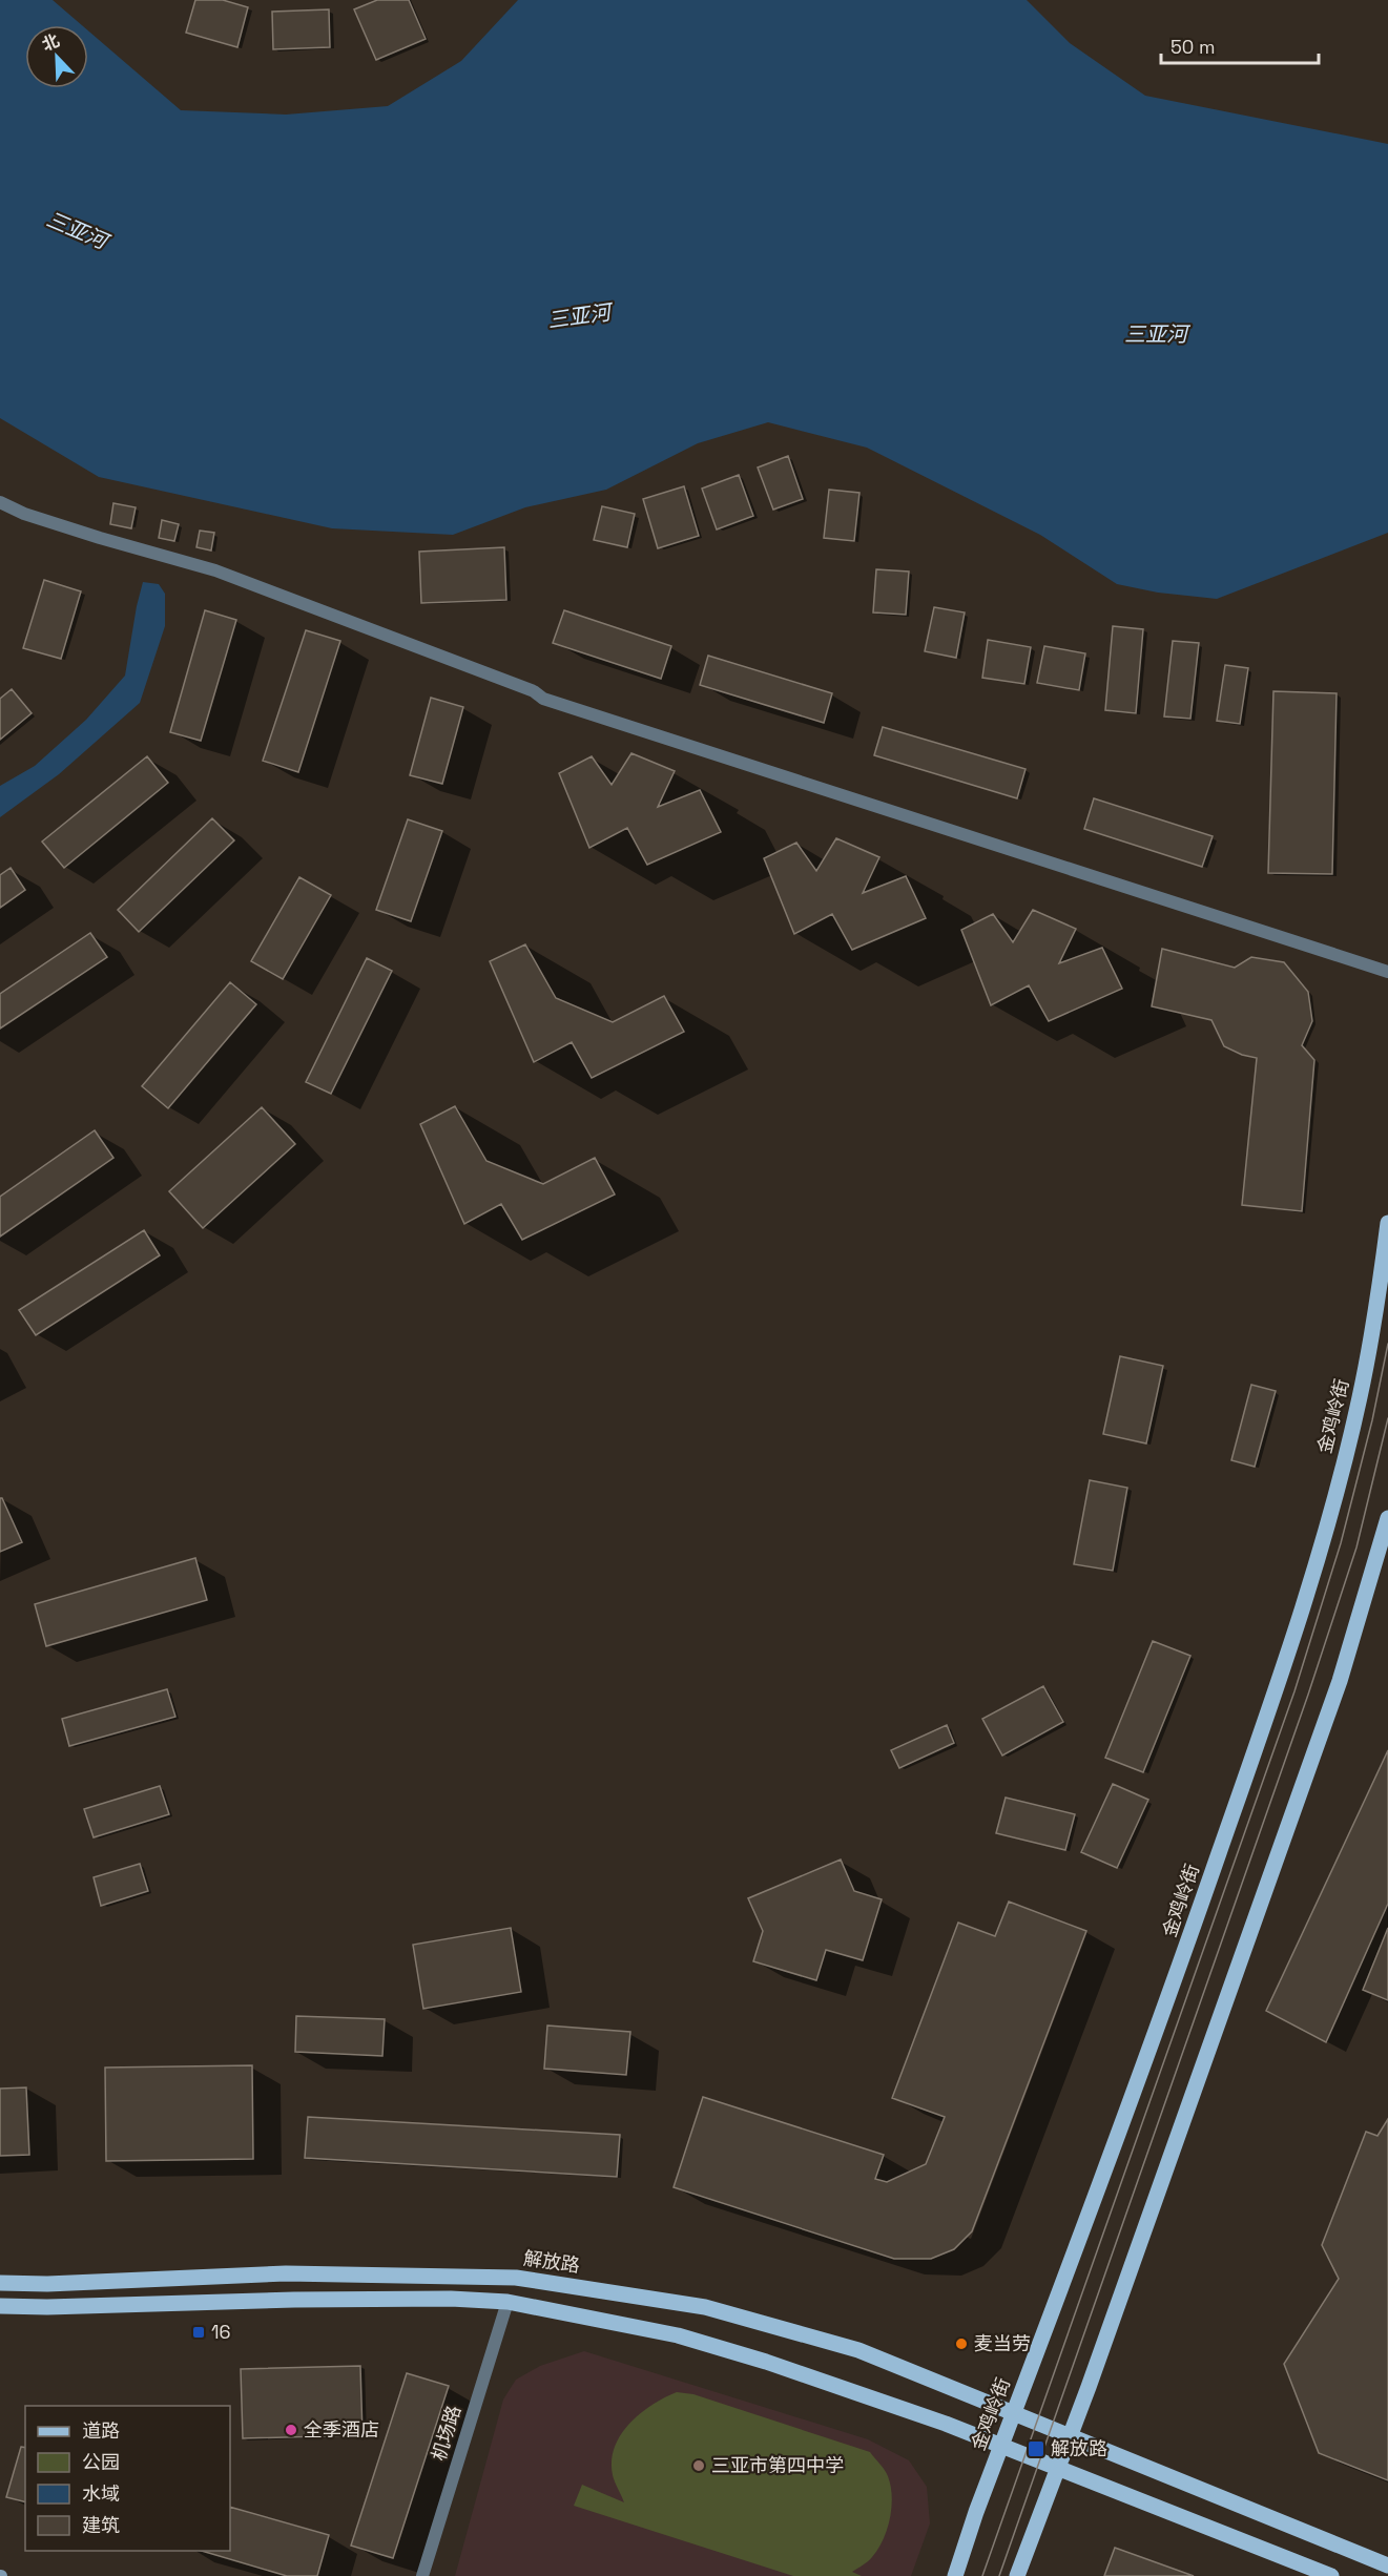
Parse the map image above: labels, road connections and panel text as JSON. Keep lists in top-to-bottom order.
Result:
{
  "streets": {
    "main road": ["金鸡岭街", "解放路"],
    "street": ["机场路"]
  },
  "crossings": [
    ["金鸡岭街", "解放路"]
  ],
  "water": ["三亚河"],
  "places": {
    "transit": ["16", "解放路"],
    "other": ["麦当劳", "全季酒店", "三亚市第四中学"]
  },
  "legend": [
    "道路",
    "公园",
    "水域",
    "建筑"
  ],
  "scale_bar": "50 m",
  "north": "top left"
}
